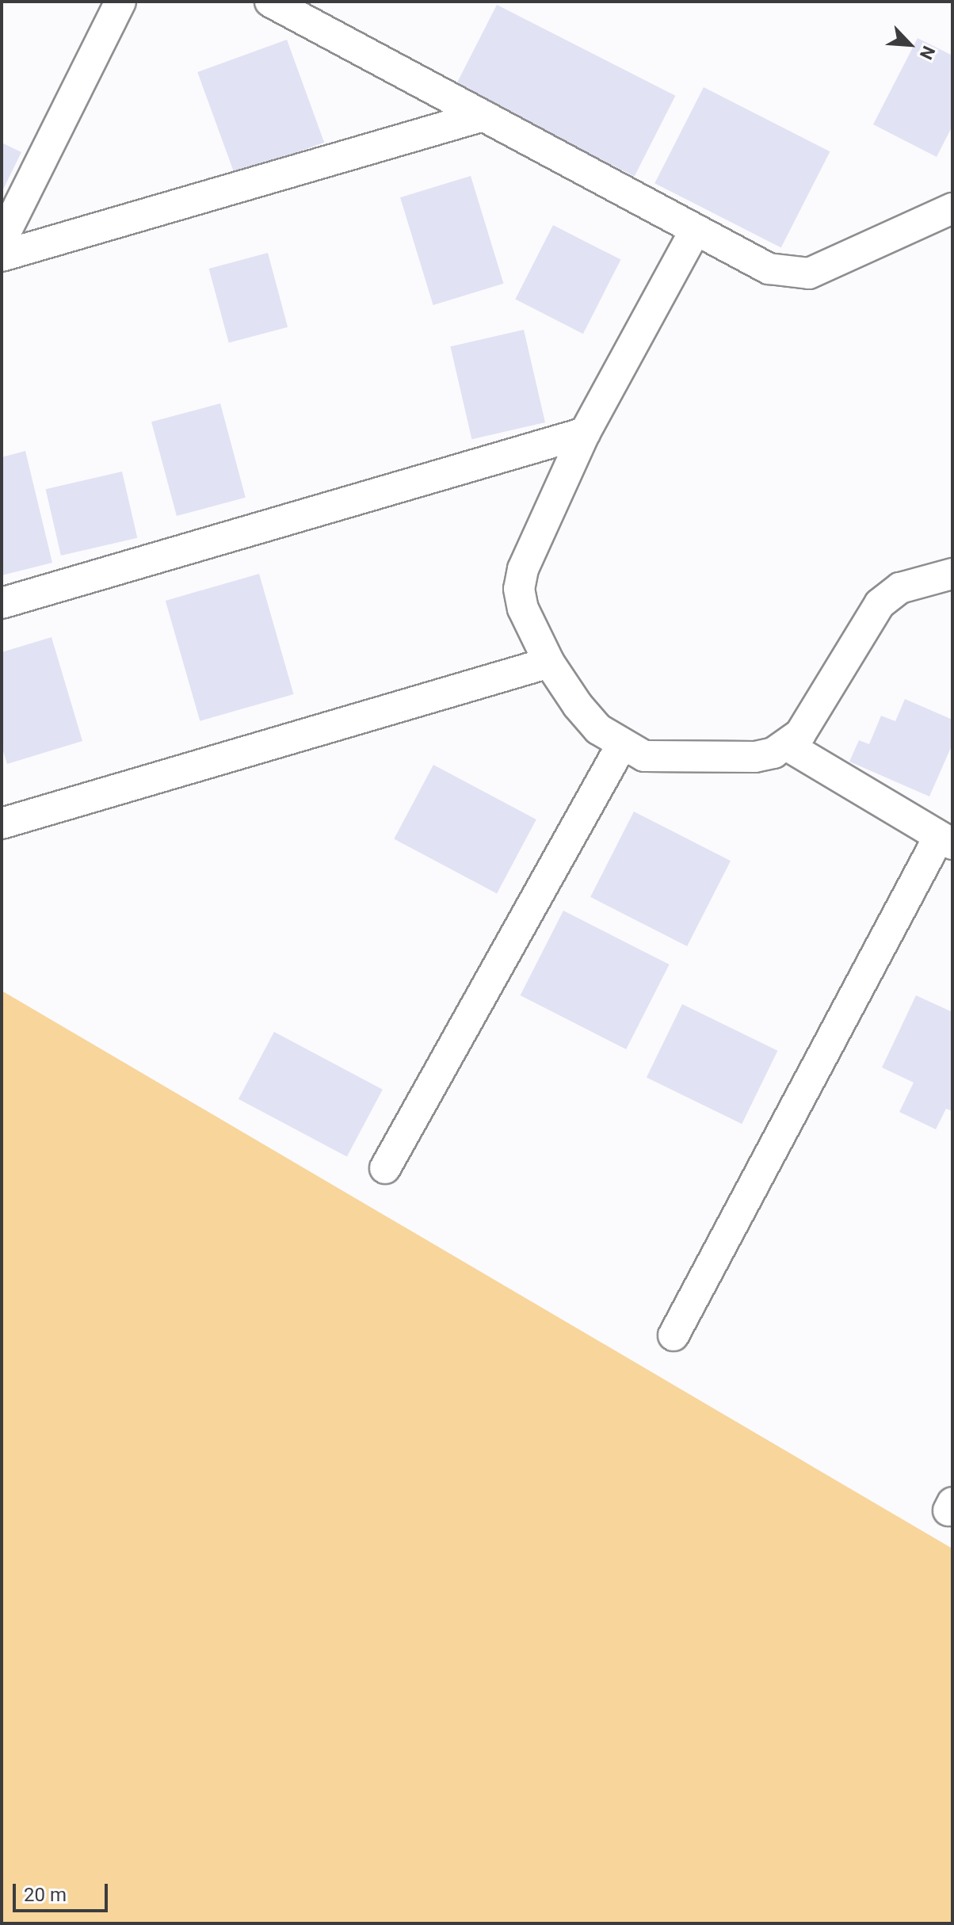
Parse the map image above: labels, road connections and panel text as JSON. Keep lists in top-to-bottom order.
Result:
{
  "scale_bar": "20 m",
  "north": "bottom right"
}
